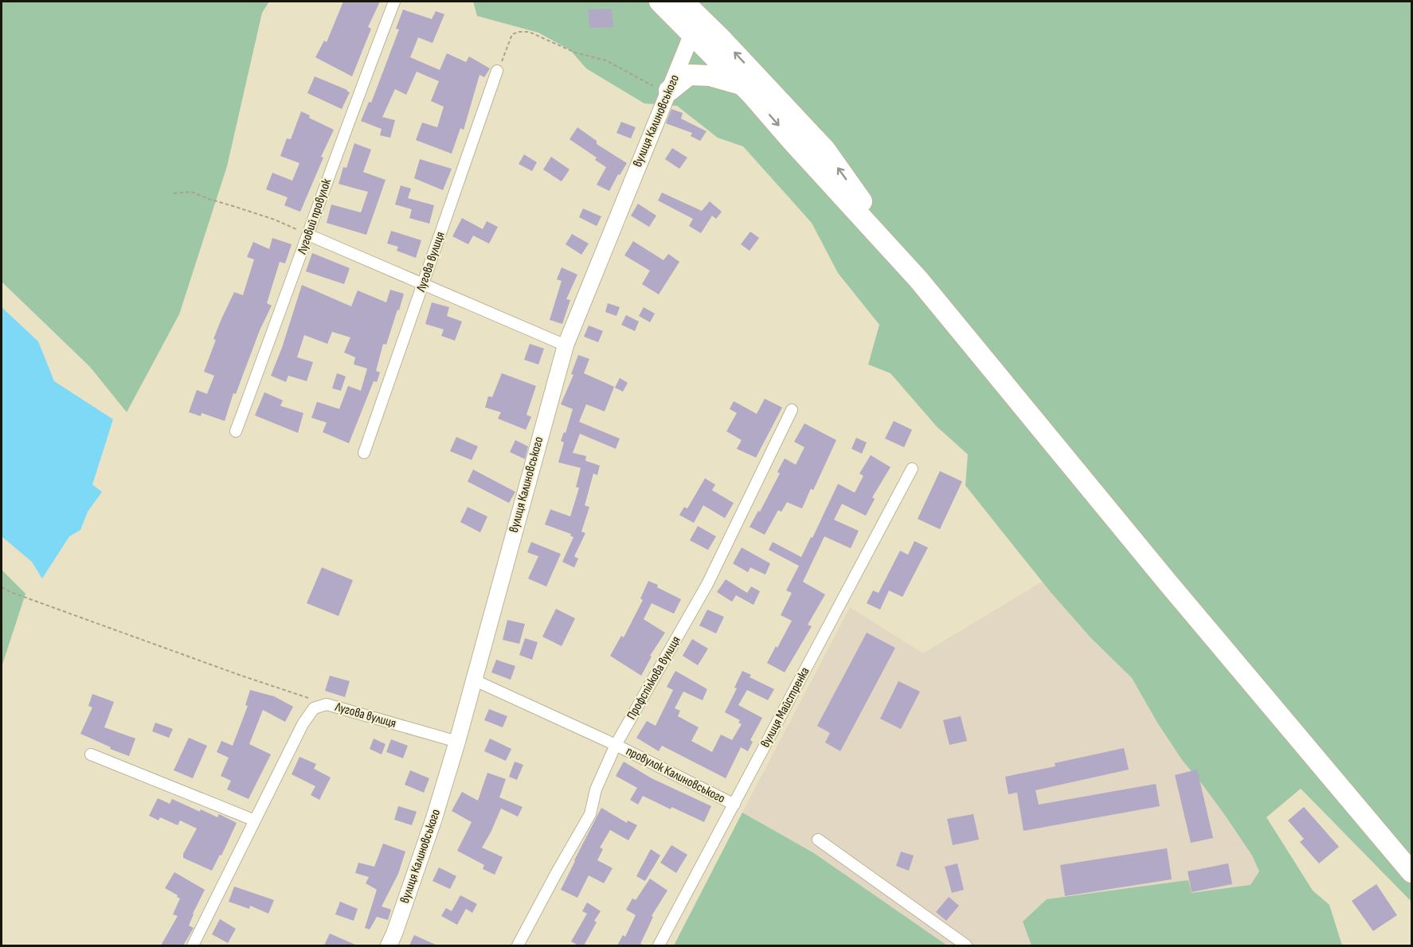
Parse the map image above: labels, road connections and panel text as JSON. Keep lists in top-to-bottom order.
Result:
{
  "streets": {
    "main road": ["вулиця Калиновського"],
    "street": [
      "Луговий провулок",
      "Лугова вулиця",
      "Профспілкова вулиця",
      "вулиця Майстренка",
      "провулок Калиновського"
    ]
  },
  "crossings": [
    ["вулиця Калиновського", "Лугова вулиця"],
    ["вулиця Калиновського", "провулок Калиновського"],
    ["Профспілкова вулиця", "провулок Калиновського"],
    ["вулиця Майстренка", "провулок Калиновського"]
  ]
}
